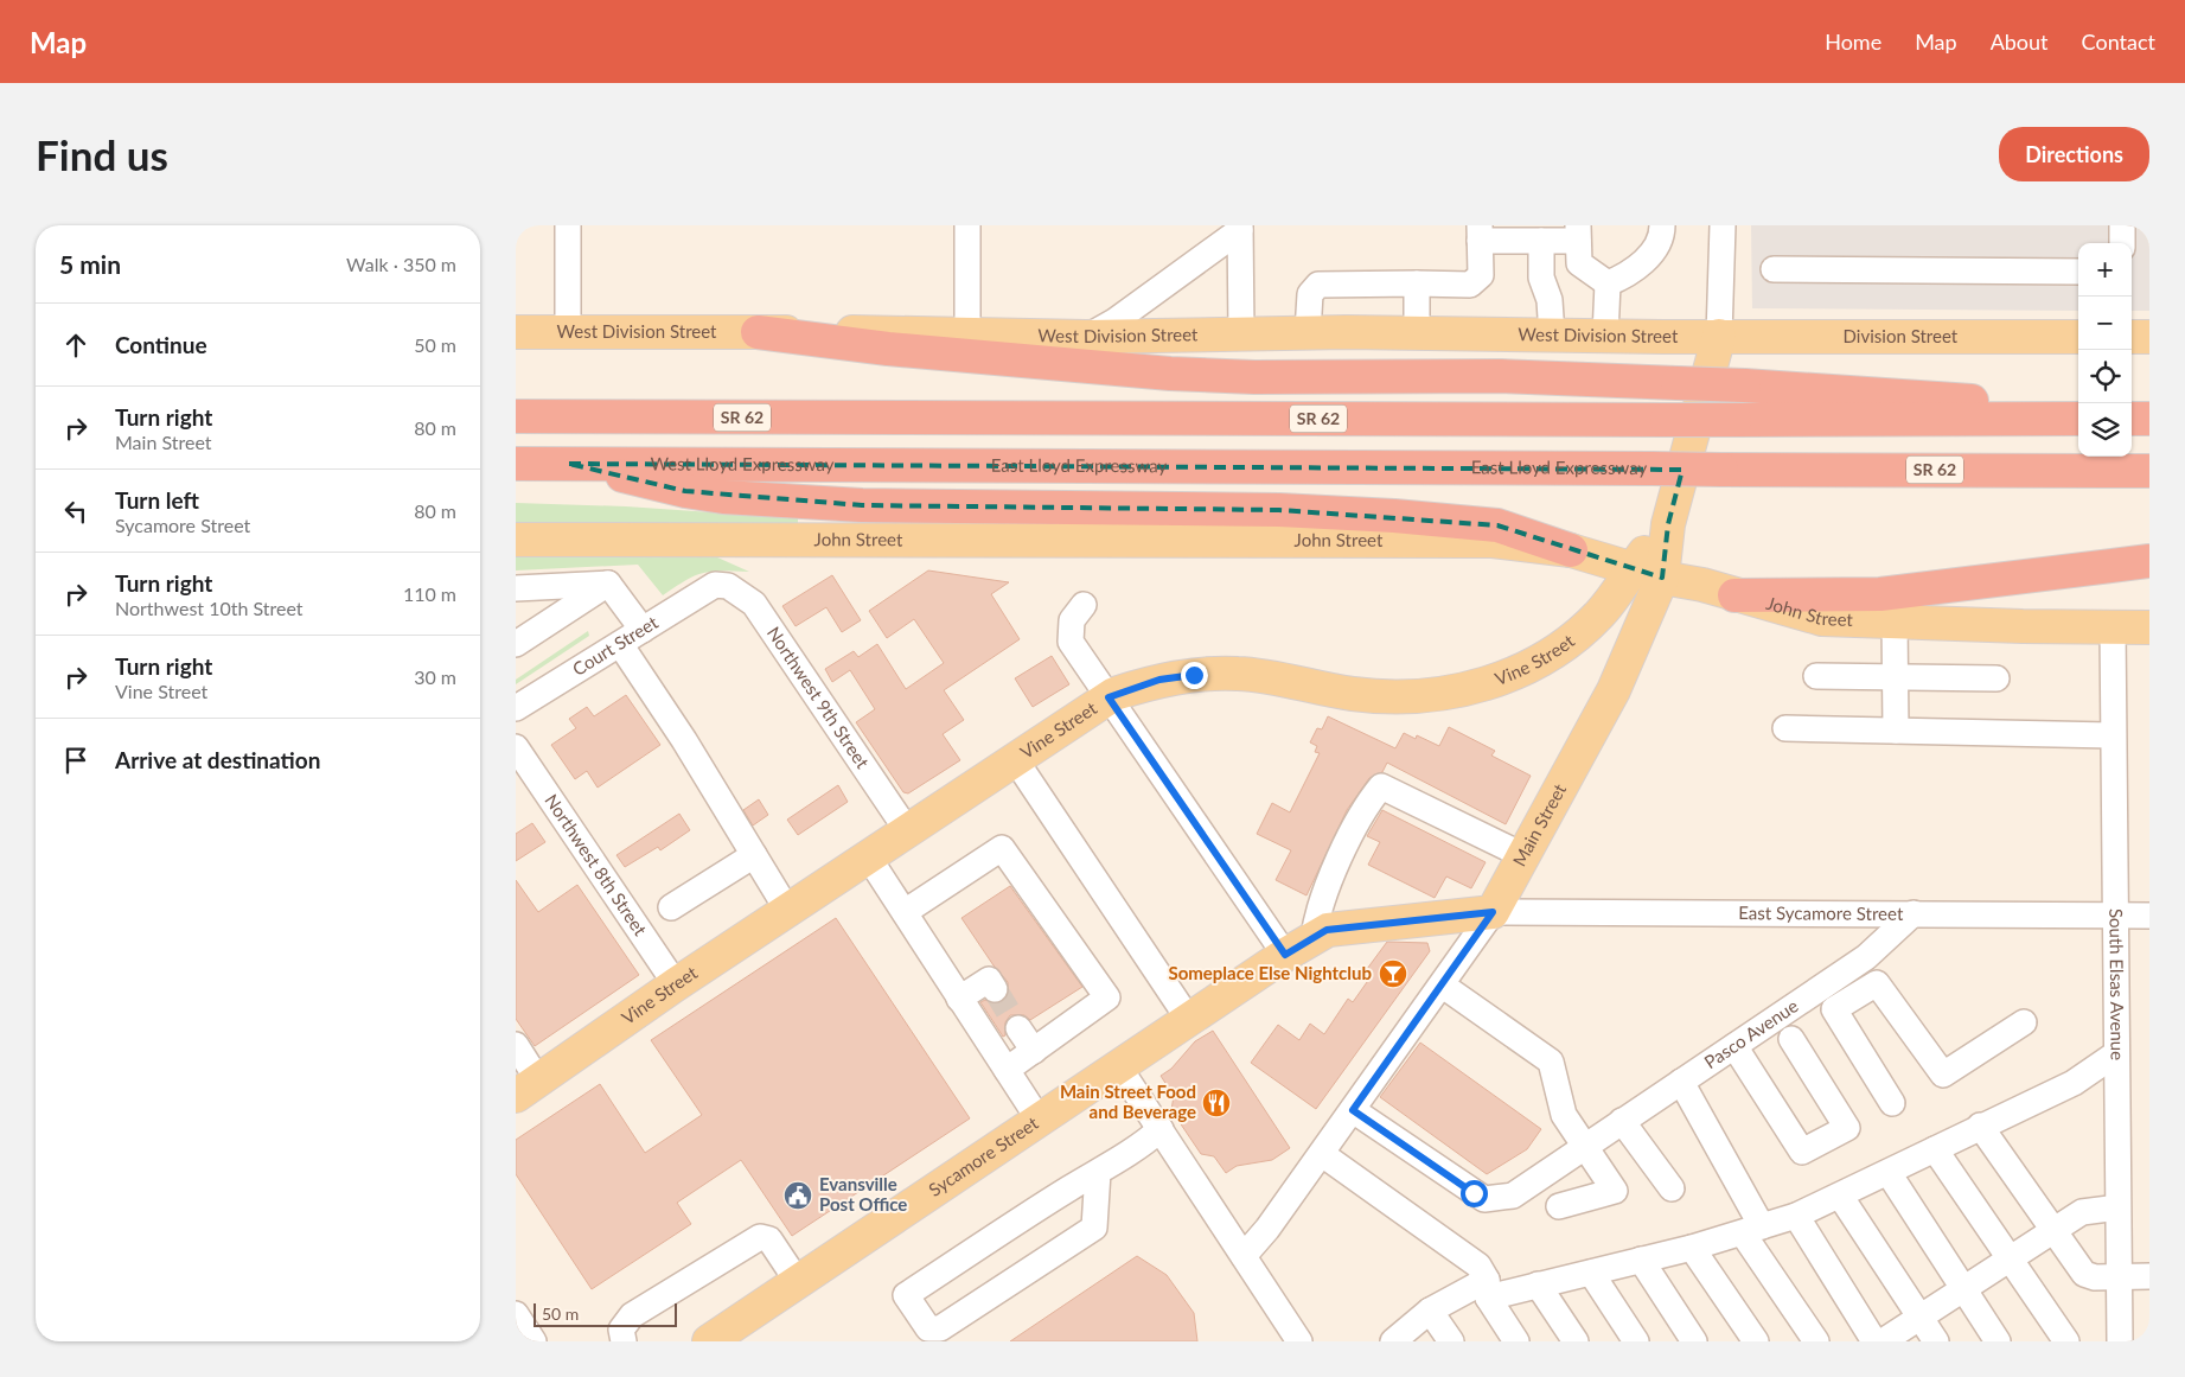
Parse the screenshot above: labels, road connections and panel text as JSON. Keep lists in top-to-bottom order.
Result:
{
  "streets": {
    "highway": ["SR 62", "West Lloyd Expressway", "East Lloyd Expressway"],
    "main road": [
      "West Division Street",
      "Division Street",
      "John Street",
      "Vine Street",
      "Main Street",
      "Sycamore Street"
    ],
    "street": [
      "Court Street",
      "Northwest 9th Street",
      "Northwest 8th Street",
      "East Sycamore Street",
      "South Elsas Avenue",
      "Pasco Avenue"
    ]
  },
  "crossings": [
    ["West Division Street", "Division Street"],
    ["West Division Street", "Vine Street"],
    ["Division Street", "Vine Street"],
    ["West Lloyd Expressway", "East Lloyd Expressway"],
    ["John Street", "Vine Street"],
    ["John Street", "Main Street"],
    ["John Street", "South Elsas Avenue"],
    ["Court Street", "Northwest 9th Street"],
    ["Vine Street", "Northwest 9th Street"],
    ["Vine Street", "Main Street"],
    ["Vine Street", "Northwest 8th Street"],
    ["Main Street", "East Sycamore Street"],
    ["Main Street", "Pasco Avenue"],
    ["Main Street", "Sycamore Street"],
    ["East Sycamore Street", "South Elsas Avenue"],
    ["East Sycamore Street", "Pasco Avenue"],
    ["East Sycamore Street", "Sycamore Street"]
  ],
  "places": {
    "bar": ["Someplace Else Nightclub"],
    "restaurant": ["Main Street Food and Beverage"],
    "public building": ["Evansville Post Office"]
  },
  "scale_bar": "50 m",
  "page": {
    "header": "Map",
    "nav": [
      "Home",
      "Map",
      "About",
      "Contact"
    ],
    "buttons": "Directions",
    "title": "Find us",
    "heading": ["5 min", "Walk · 350 m"],
    "map_buttons": ["+", "−"],
    "list": [
      ["Continue", "50 m"],
      ["Turn right", "Main Street", "80 m"],
      ["Turn left", "Sycamore Street", "80 m"],
      ["Turn right", "Northwest 10th Street", "110 m"],
      ["Turn right", "Vine Street", "30 m"],
      "Arrive at destination"
    ],
    "scale": "50 m"
  }
}
